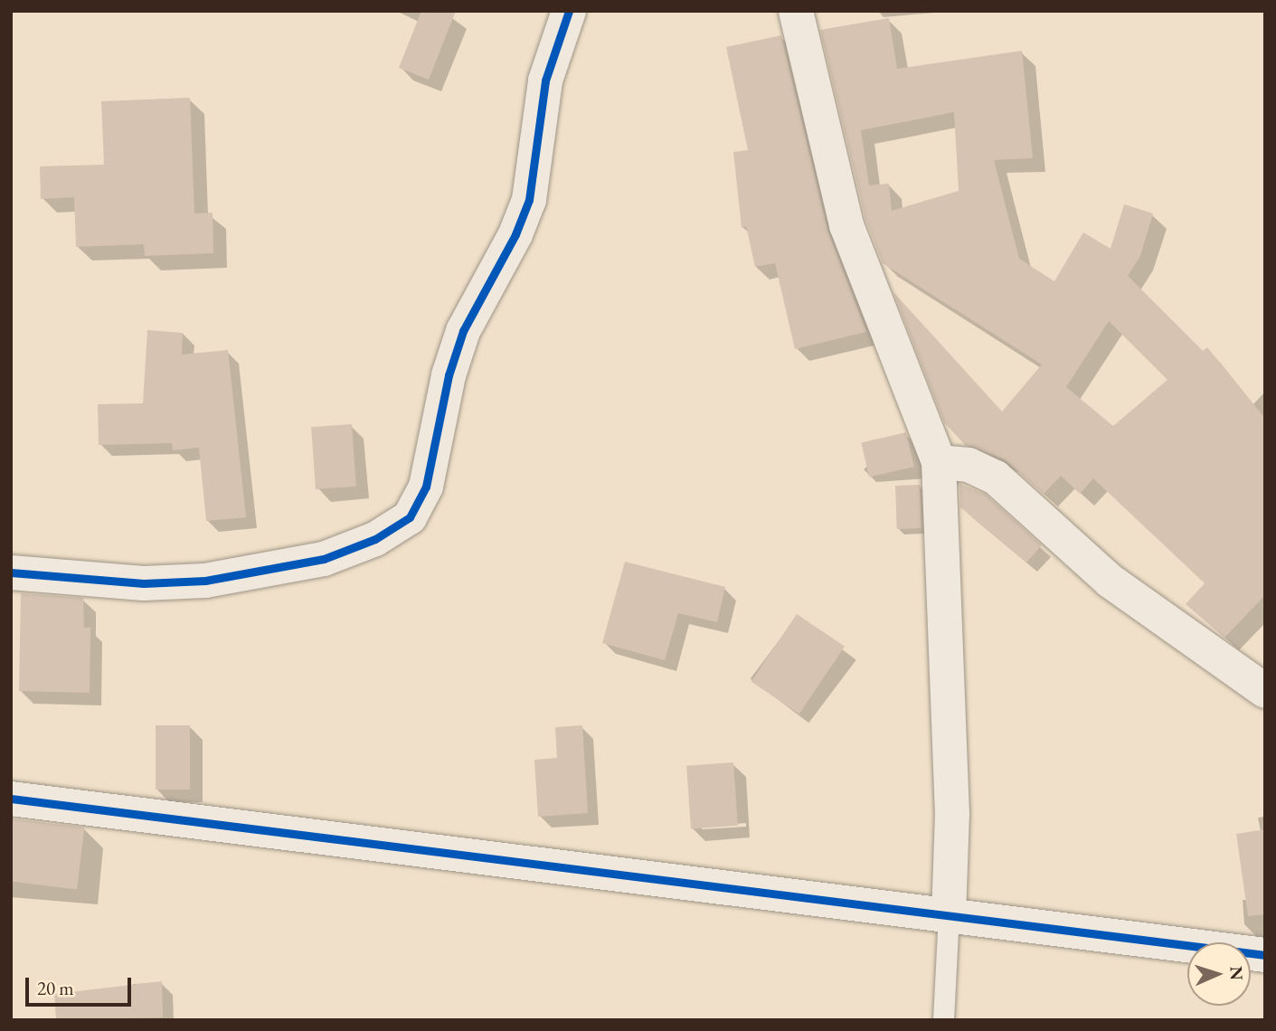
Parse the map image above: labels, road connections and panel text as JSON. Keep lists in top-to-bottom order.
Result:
{
  "scale_bar": "20 m",
  "north": "right"
}
